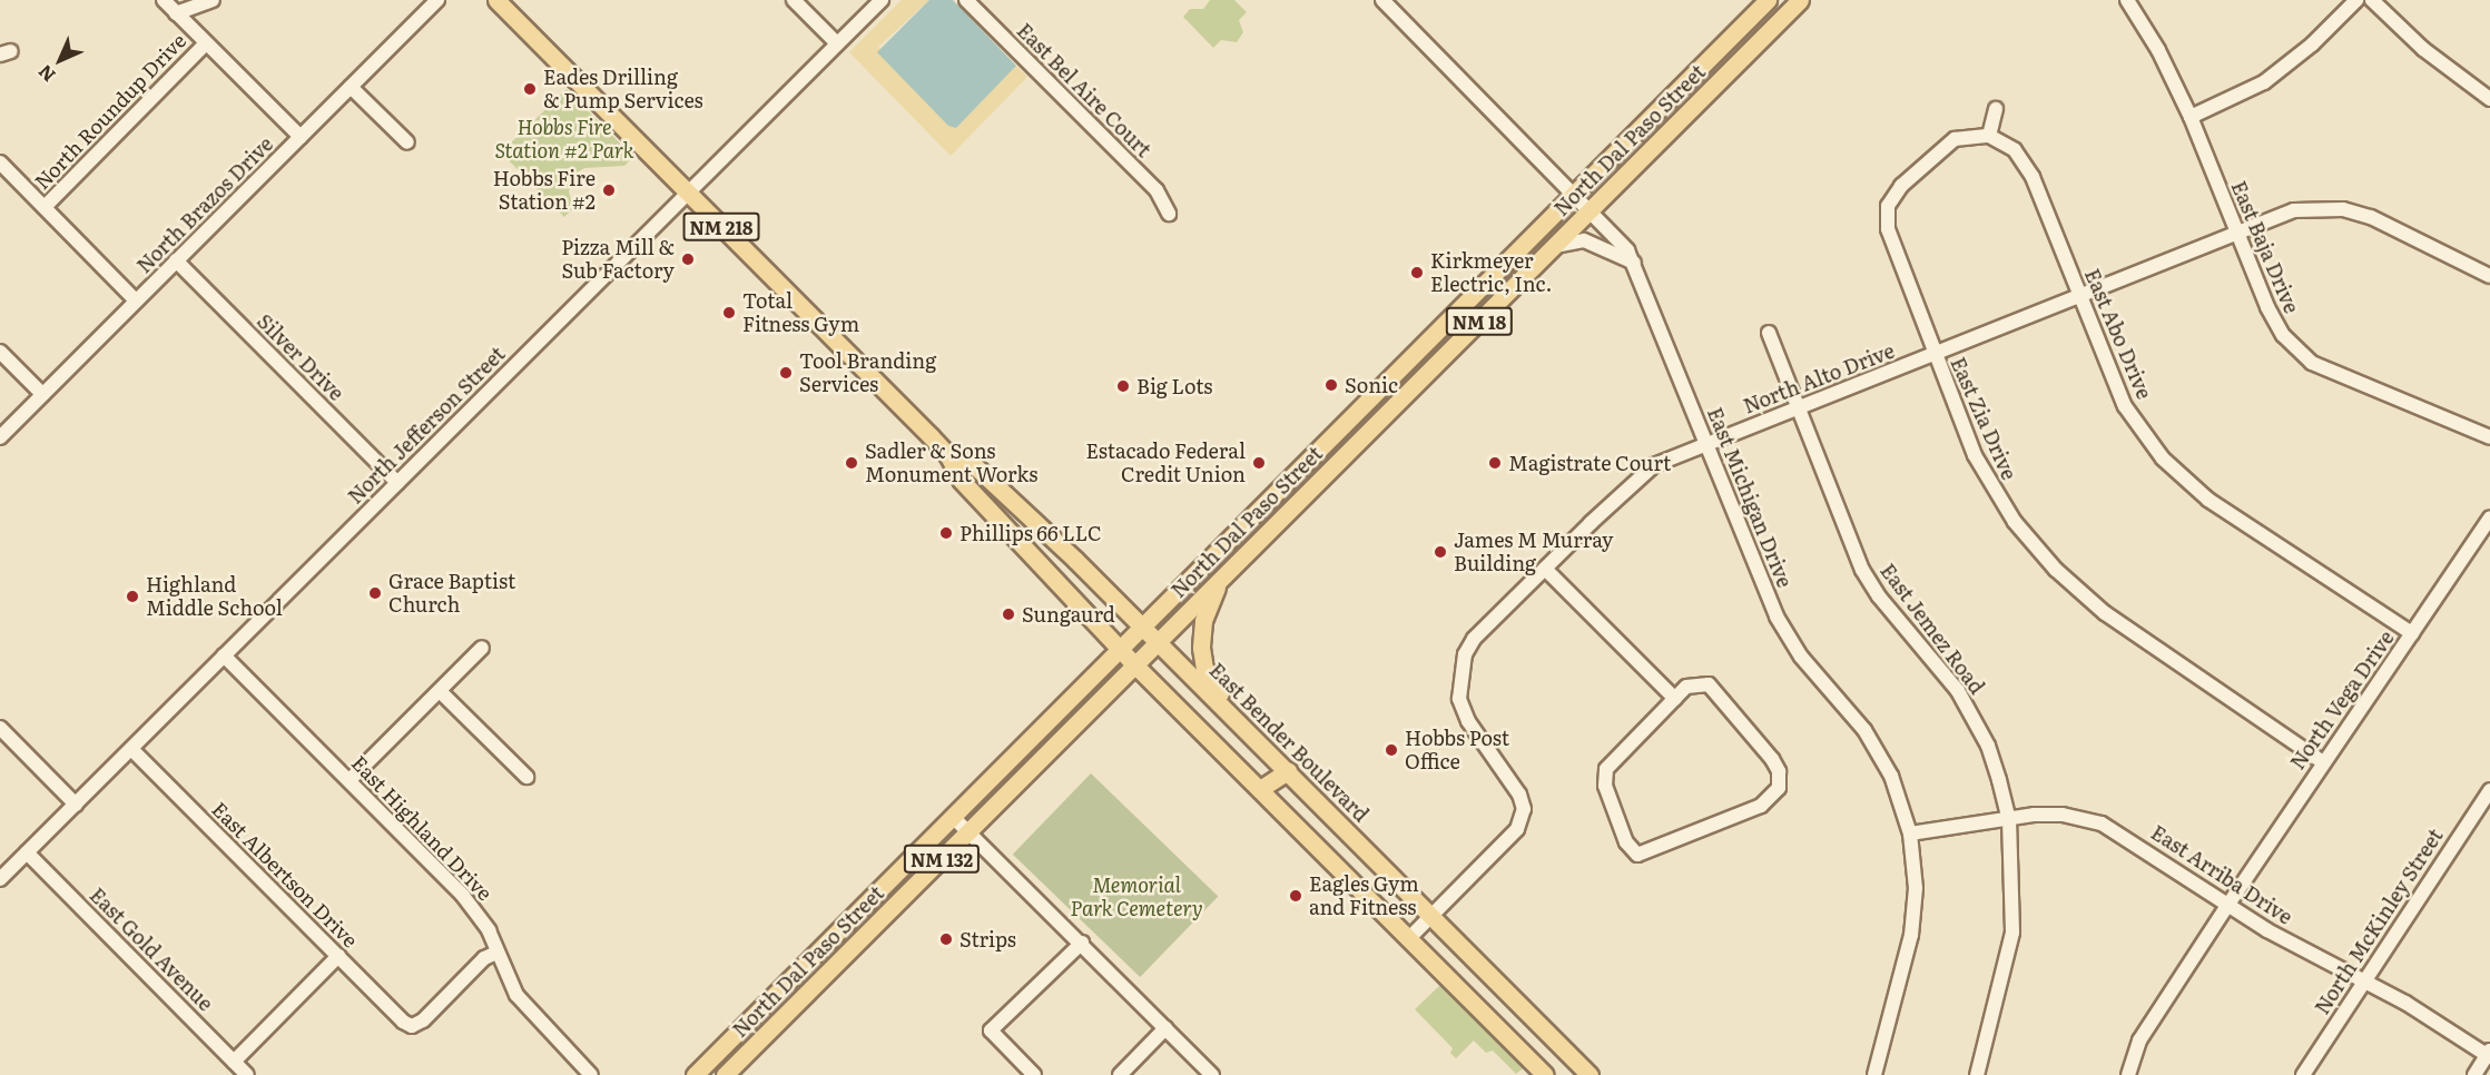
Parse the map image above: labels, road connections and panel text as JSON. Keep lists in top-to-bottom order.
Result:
{
  "streets": {
    "main road": [
      "North Dal Paso Street",
      "NM 218",
      "NM 18",
      "East Bender Boulevard",
      "NM 132"
    ],
    "street": [
      "East Bel Aire Court",
      "North Roundup Drive",
      "North Brazos Drive",
      "East Baja Drive",
      "East Abo Drive",
      "Silver Drive",
      "North Alto Drive",
      "East Zia Drive",
      "North Jefferson Street",
      "East Michigan Drive",
      "East Jemez Road",
      "North Vega Drive",
      "East Highland Drive",
      "East Albertson Drive",
      "East Arriba Drive",
      "North McKinley Street",
      "East Gold Avenue"
    ]
  },
  "crossings": [
    ["North Dal Paso Street", "East Michigan Drive"],
    ["North Dal Paso Street", "East Bender Boulevard"],
    ["North Brazos Drive", "Silver Drive"],
    ["East Baja Drive", "North Alto Drive"],
    ["East Abo Drive", "North Alto Drive"],
    ["East Abo Drive", "East Zia Drive"],
    ["East Abo Drive", "North Vega Drive"],
    ["Silver Drive", "North Jefferson Street"],
    ["North Alto Drive", "East Zia Drive"],
    ["North Alto Drive", "East Michigan Drive"],
    ["North Alto Drive", "East Jemez Road"],
    ["North Alto Drive", "East Bender Boulevard"],
    ["East Zia Drive", "North Vega Drive"],
    ["North Jefferson Street", "East Bender Boulevard"],
    ["North Jefferson Street", "East Highland Drive"],
    ["North Jefferson Street", "East Albertson Drive"],
    ["North Jefferson Street", "East Gold Avenue"],
    ["East Michigan Drive", "East Arriba Drive"],
    ["East Jemez Road", "East Arriba Drive"],
    ["North Vega Drive", "East Arriba Drive"],
    ["East Highland Drive", "East Albertson Drive"],
    ["East Arriba Drive", "North McKinley Street"]
  ],
  "parks": ["Hobbs Fire Station #2 Park", "Memorial Park Cemetery"],
  "places": [
    "Eades Drilling & Pump Services",
    "Hobbs Fire Station #2",
    "Pizza Mill & Sub Factory",
    "Kirkmeyer Electric, Inc.",
    "Total Fitness Gym",
    "Tool Branding Services",
    "Sonic",
    "Big Lots",
    "Sadler & Sons Monument Works",
    "Estacado Federal Credit Union",
    "Magistrate Court",
    "Phillips 66 LLC",
    "James M Murray Building",
    "Grace Baptist Church",
    "Highland Middle School",
    "Sungaurd",
    "Hobbs Post Office",
    "Eagles Gym and Fitness",
    "Strips"
  ],
  "north": "bottom left"
}
